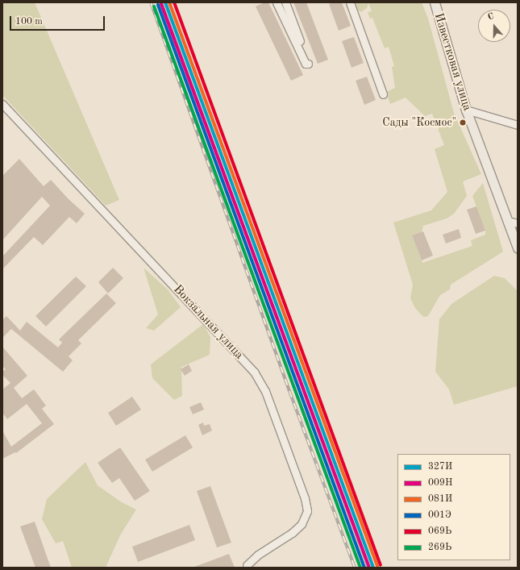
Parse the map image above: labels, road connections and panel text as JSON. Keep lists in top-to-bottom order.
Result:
{
  "streets": {
    "main road": ["Известковая улица"],
    "street": ["Вокзальная улица"]
  },
  "places": ["Сады \"Космос\""],
  "lines": [
    "transit line 327И",
    "transit line 081И",
    "transit line 069Ь",
    "transit line 009Н",
    "transit line 001Э",
    "transit line 269Ь"
  ],
  "legend": [
    "327И",
    "009Н",
    "081И",
    "001Э",
    "069Ь",
    "269Ь"
  ],
  "scale_bar": "100 m",
  "north": "top"
}
